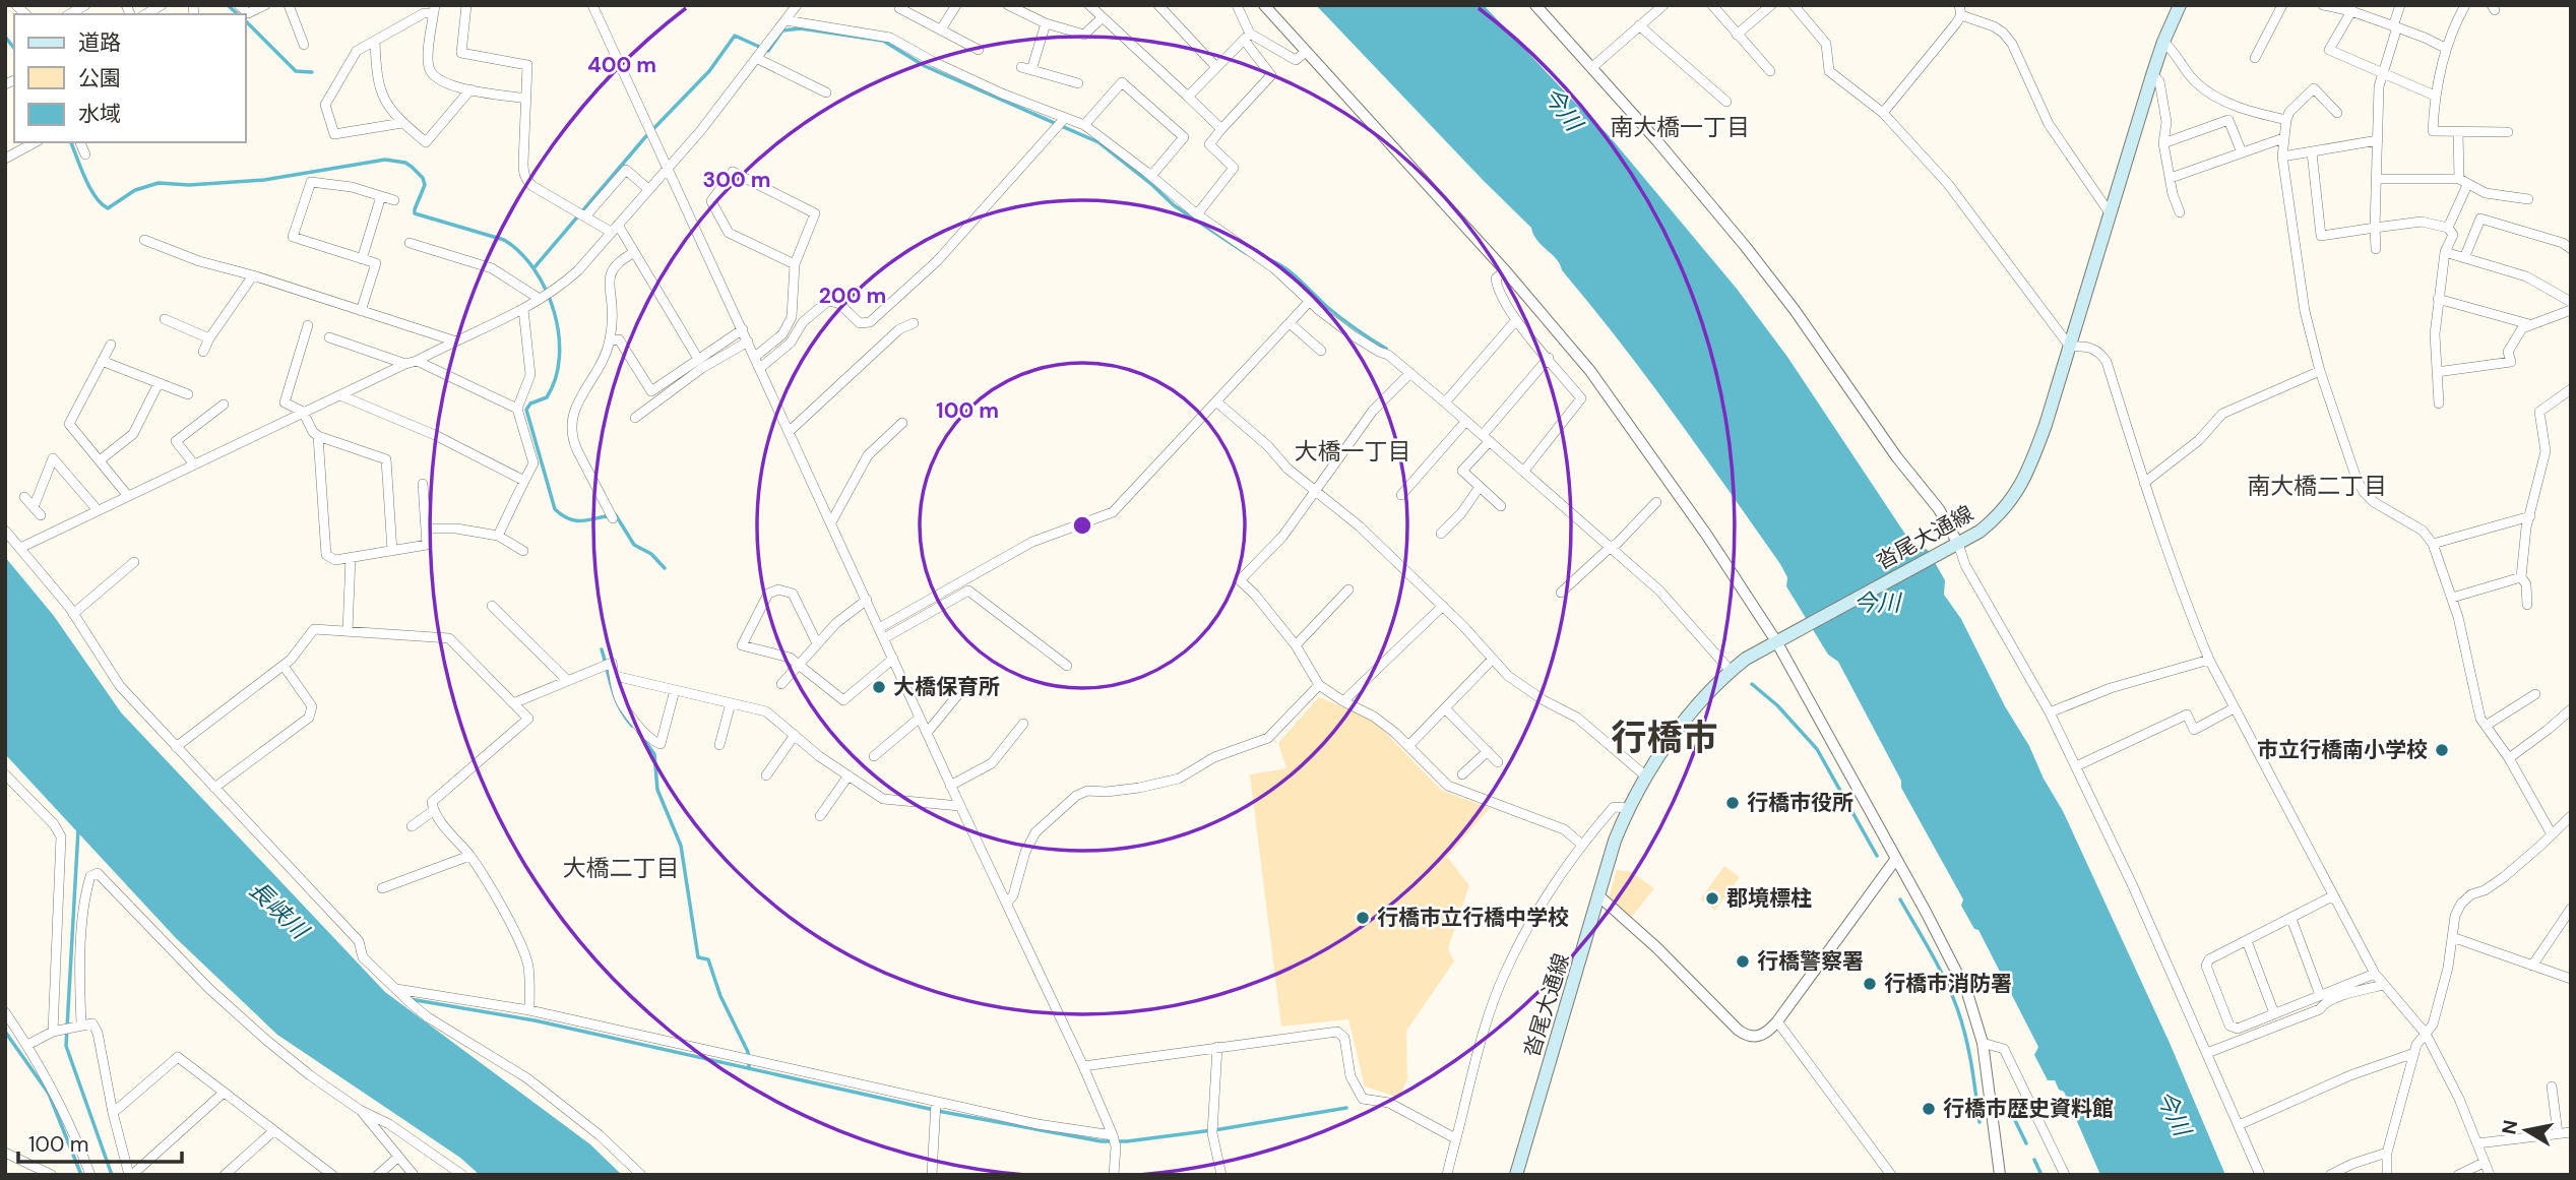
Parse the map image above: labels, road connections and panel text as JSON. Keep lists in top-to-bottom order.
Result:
{
  "streets": {
    "main road": ["沓尾大通線"]
  },
  "districts": [
    "南大橋一丁目",
    "大橋一丁目",
    "南大橋二丁目",
    "行橋市",
    "大橋二丁目"
  ],
  "water": ["今川", "長峡川"],
  "places": [
    "大橋保育所",
    "市立行橋南小学校",
    "行橋市役所",
    "郡境標柱",
    "行橋市立行橋中学校",
    "行橋警察署",
    "行橋市消防署",
    "行橋市歴史資料館"
  ],
  "legend": ["道路", "公園", "水域"],
  "scale_bar": "100 m",
  "north": "left",
  "rings": [
    "400 m",
    "300 m",
    "200 m",
    "100 m"
  ]
}
